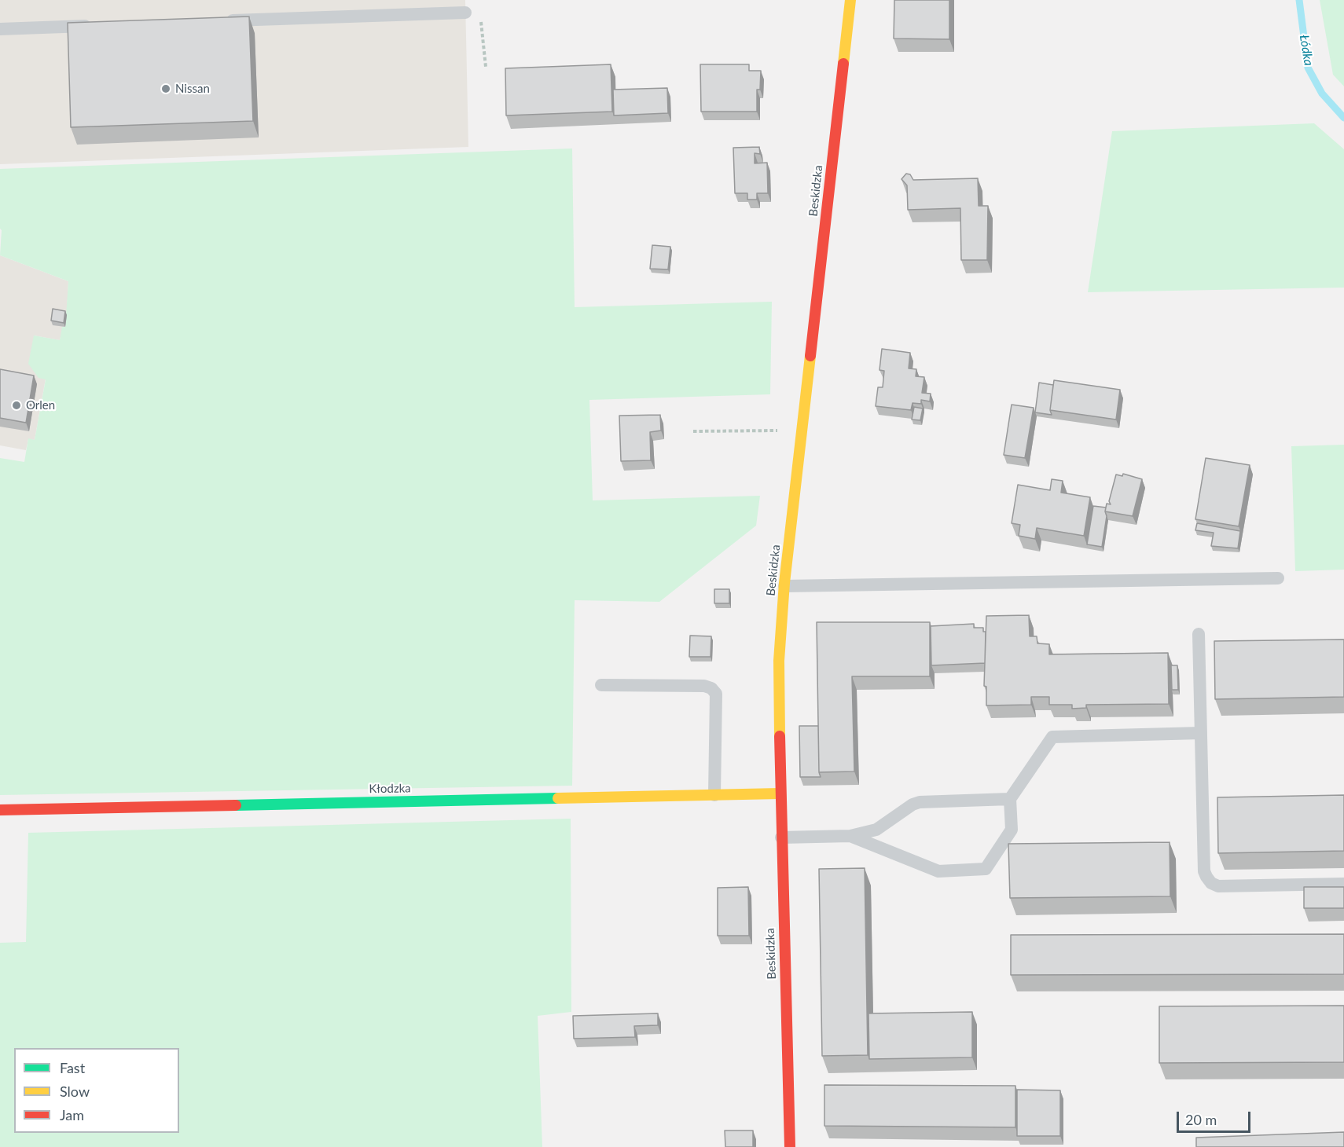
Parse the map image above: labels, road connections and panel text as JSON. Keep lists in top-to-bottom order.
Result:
{
  "streets": {
    "street": ["Beskidzka", "Kłodzka"]
  },
  "crossings": [
    ["Beskidzka", "Kłodzka"]
  ],
  "water": ["Łódka"],
  "places": ["Nissan", "Orlen"],
  "legend": ["Fast", "Slow", "Jam"],
  "scale_bar": "20 m"
}
